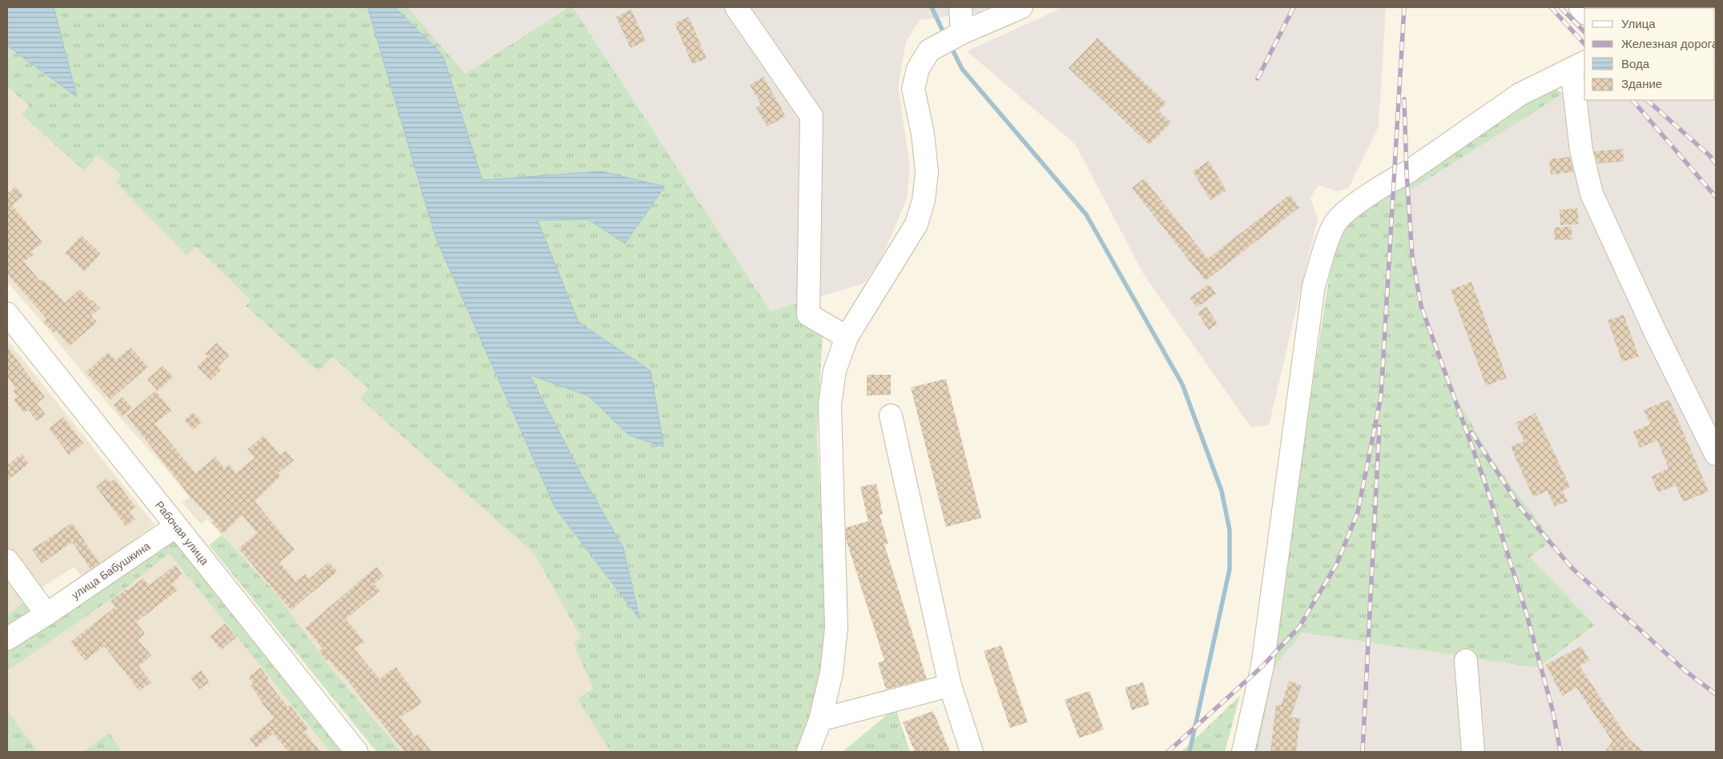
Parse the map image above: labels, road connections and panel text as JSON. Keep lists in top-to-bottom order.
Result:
{
  "streets": {
    "street": ["Рабочая улица", "улица Бабушкина"]
  },
  "crossings": [
    ["Рабочая улица", "улица Бабушкина"]
  ],
  "legend": [
    "Улица",
    "Железная дорога",
    "Вода",
    "Здание"
  ]
}
